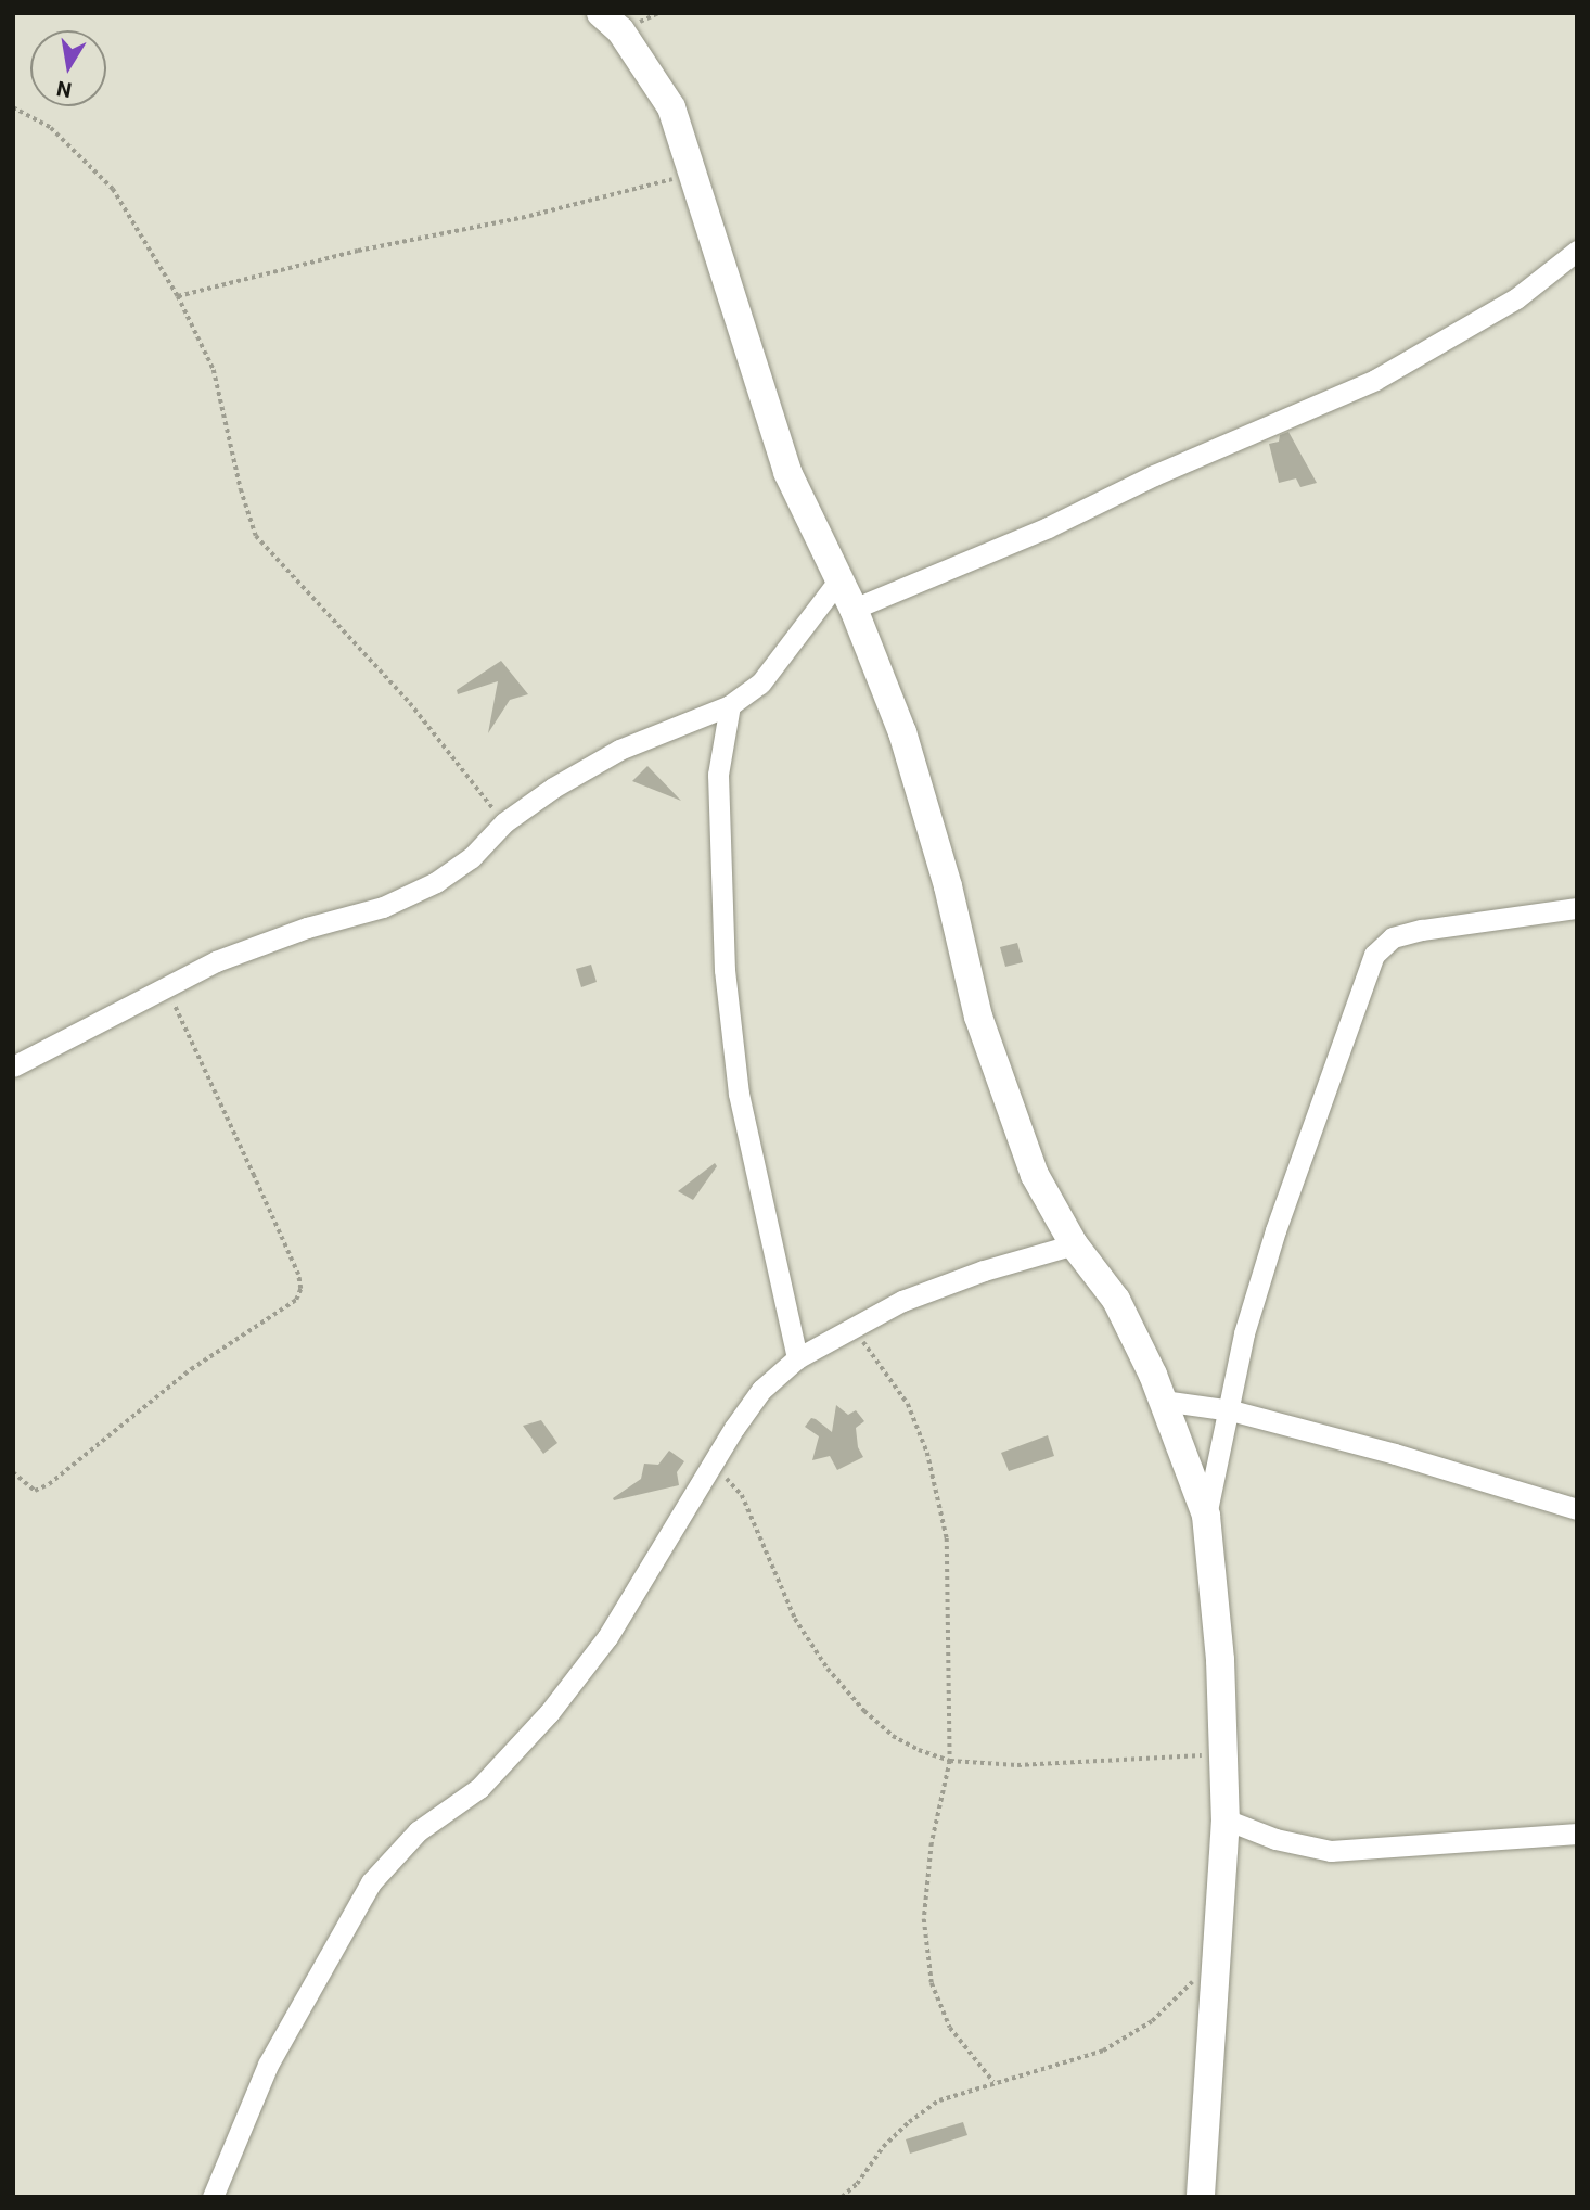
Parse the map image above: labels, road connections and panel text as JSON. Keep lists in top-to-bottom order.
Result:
{
  "north": "bottom"
}
